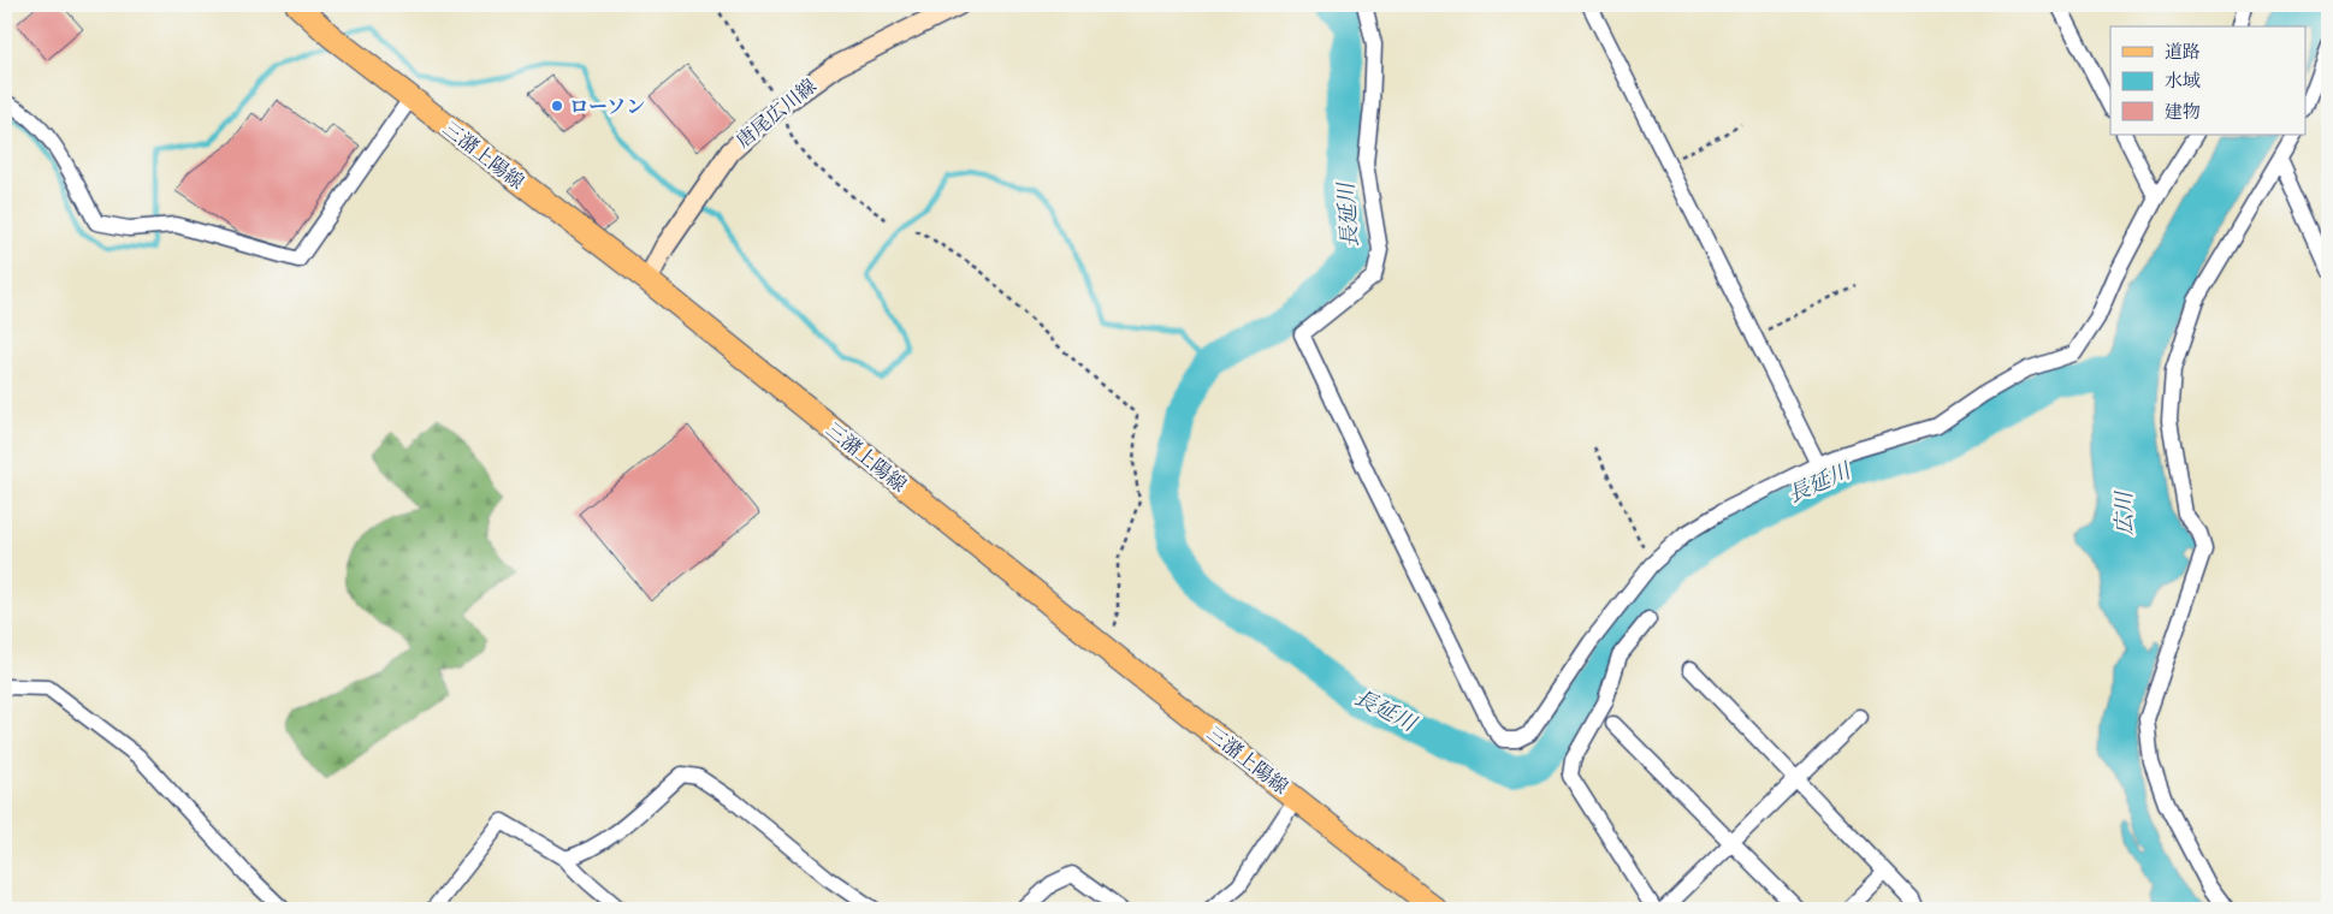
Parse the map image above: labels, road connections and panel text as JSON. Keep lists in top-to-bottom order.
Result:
{
  "streets": {
    "main road": ["唐尾広川線", "三潴上陽線"]
  },
  "crossings": [
    ["唐尾広川線", "三潴上陽線"]
  ],
  "water": ["長延川", "広川"],
  "places": ["ローソン"],
  "legend": ["道路", "水域", "建物"]
}
